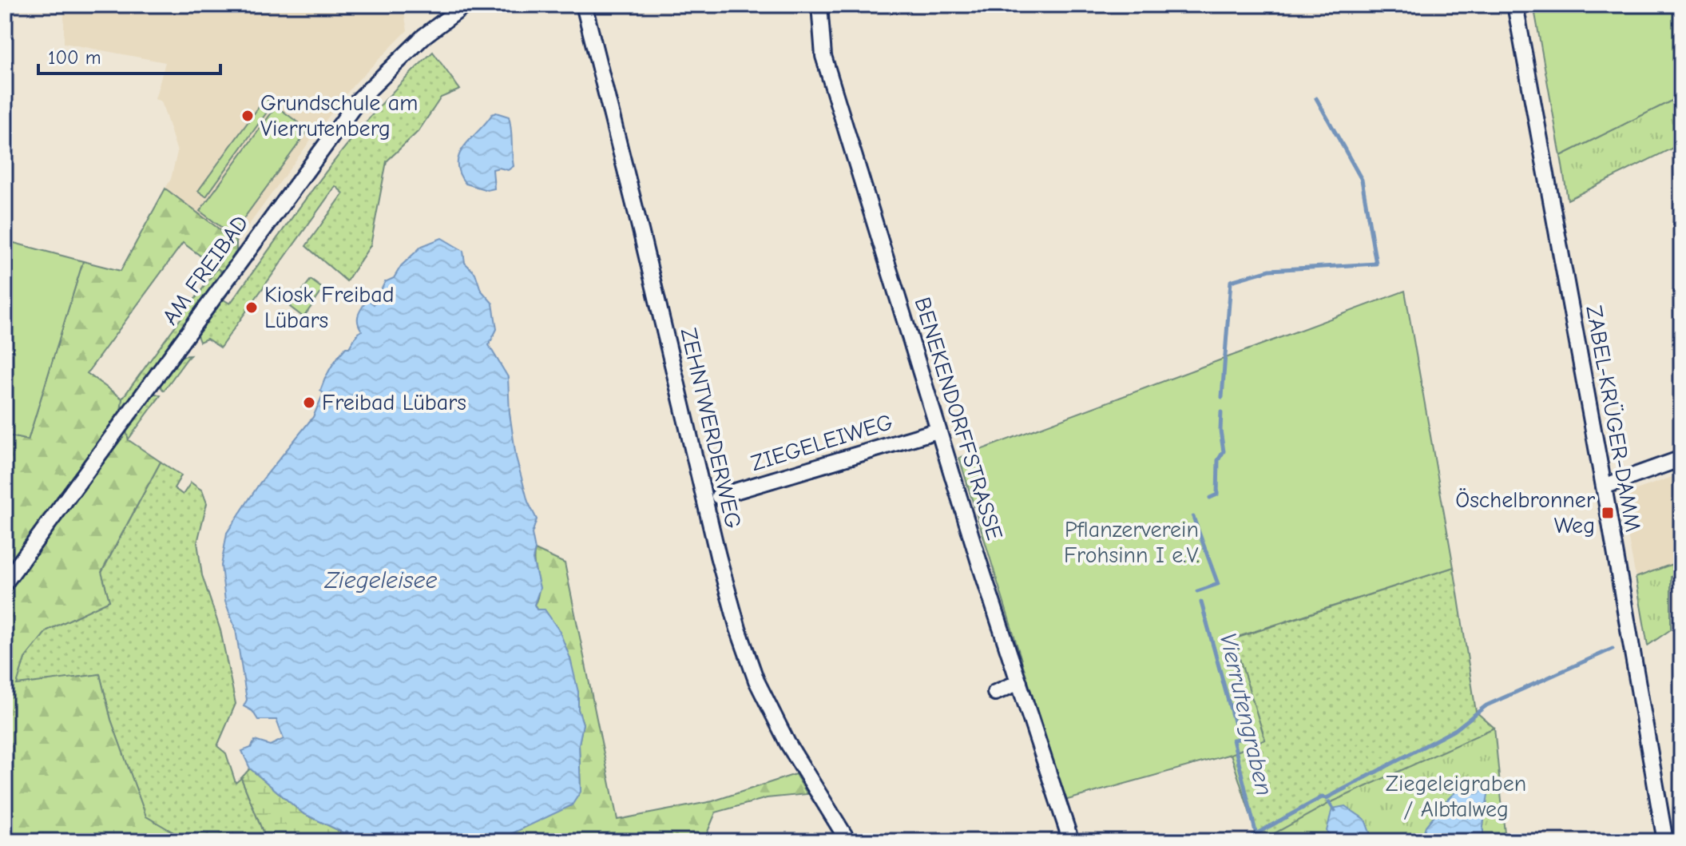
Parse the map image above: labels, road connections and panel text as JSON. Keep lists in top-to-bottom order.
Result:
{
  "streets": {
    "street": [
      "AM FREIBAD",
      "BENEKENDORFFSTRASSE",
      "ZABEL-KRÜGER-DAMM",
      "ZEHNTWERDERWEG",
      "ZIEGELEIWEG"
    ]
  },
  "crossings": [
    ["BENEKENDORFFSTRASSE", "ZIEGELEIWEG"]
  ],
  "water": ["Ziegeleisee", "Vierrutengraben"],
  "parks": ["Pflanzerverein Frohsinn I e.V.", "Ziegeleigraben / Albtalweg"],
  "places": {
    "other": ["Grundschule am Vierrutenberg", "Kiosk Freibad Lübars", "Freibad Lübars"],
    "transit": ["Öschelbronner Weg"]
  },
  "scale_bar": "100 m"
}
